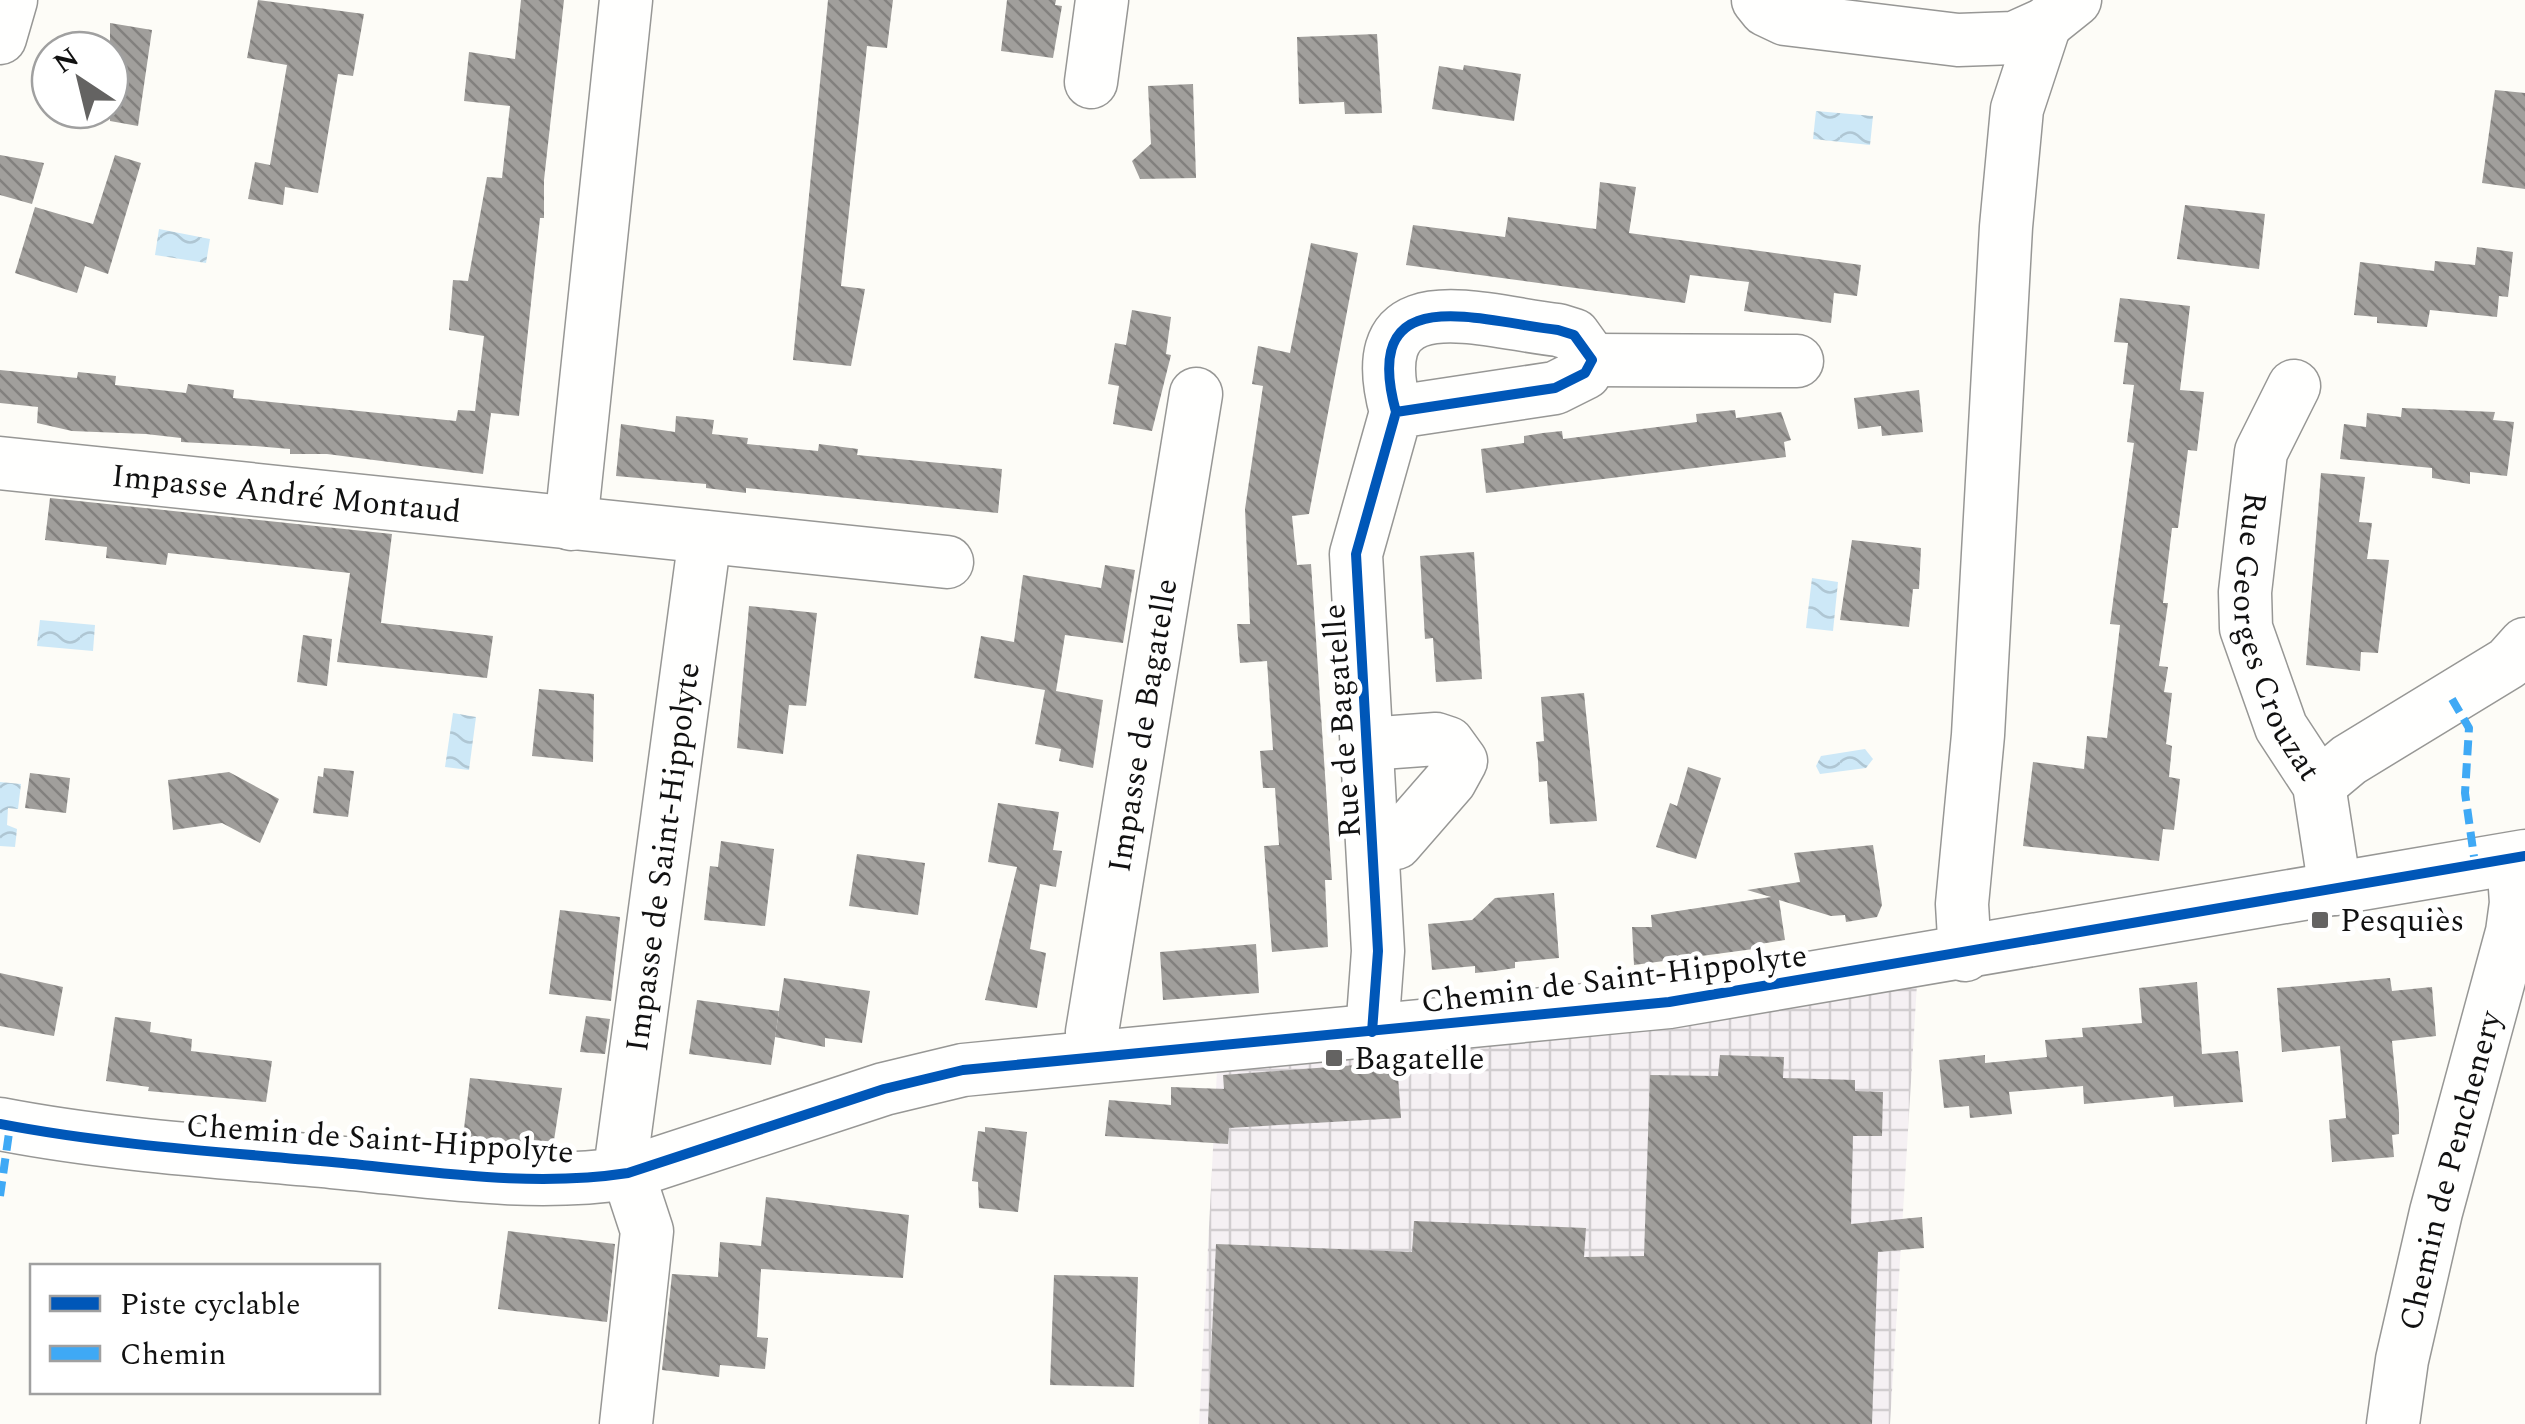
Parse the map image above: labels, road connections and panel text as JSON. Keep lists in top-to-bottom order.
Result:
{
  "streets": {
    "street": [
      "Impasse André Montaud",
      "Rue Georges Crouzat",
      "Rue de Bagatelle",
      "Impasse de Bagatelle",
      "Impasse de Saint-Hippolyte",
      "Chemin de Saint-Hippolyte",
      "Chemin de Penchenery"
    ]
  },
  "crossings": [
    ["Impasse André Montaud", "Impasse de Saint-Hippolyte"],
    ["Rue Georges Crouzat", "Chemin de Saint-Hippolyte"],
    ["Rue de Bagatelle", "Chemin de Saint-Hippolyte"],
    ["Impasse de Bagatelle", "Chemin de Saint-Hippolyte"],
    ["Impasse de Saint-Hippolyte", "Chemin de Saint-Hippolyte"],
    ["Chemin de Saint-Hippolyte", "Chemin de Penchenery"]
  ],
  "places": {
    "transit": ["Pesquiès", "Bagatelle"]
  },
  "legend": ["Piste cyclable", "Chemin"],
  "north": "top left"
}
